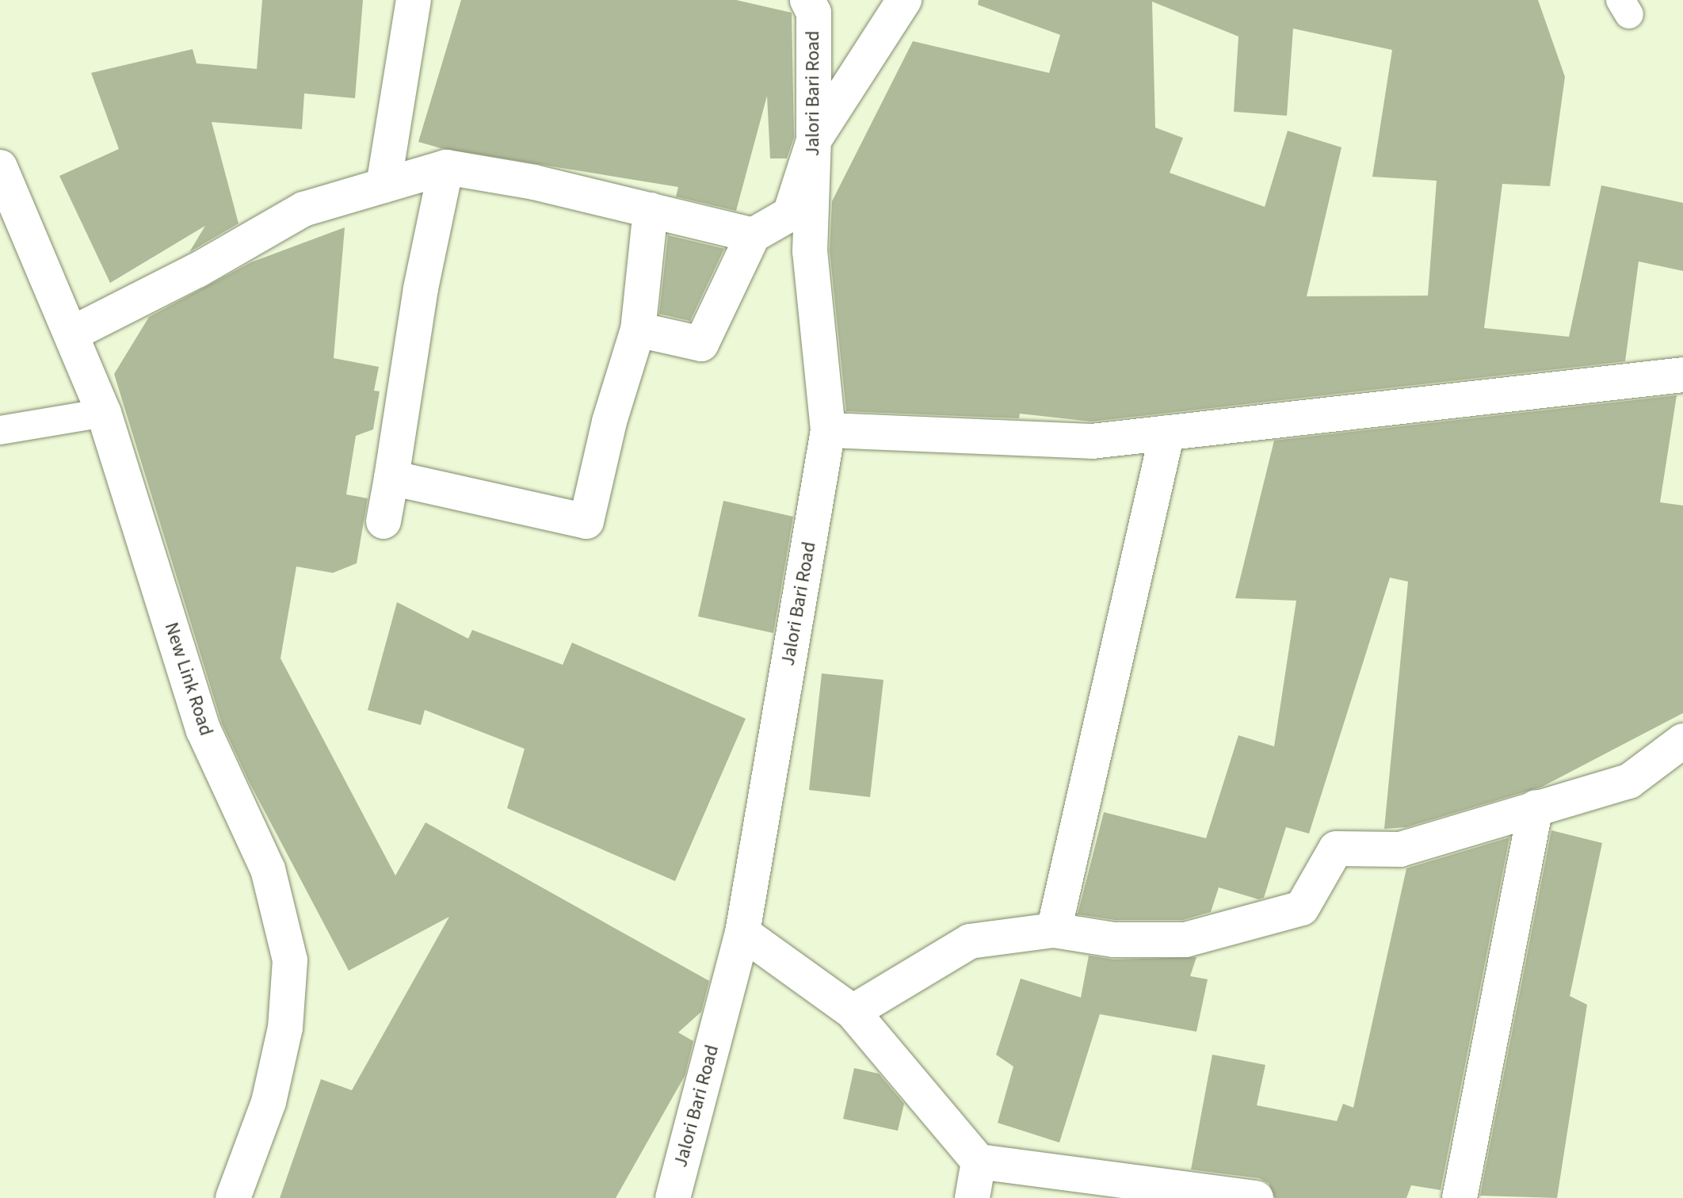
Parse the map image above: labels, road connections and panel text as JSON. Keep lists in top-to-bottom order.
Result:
{
  "streets": {
    "street": ["Jalori Bari Road", "New Link Road"]
  }
}
